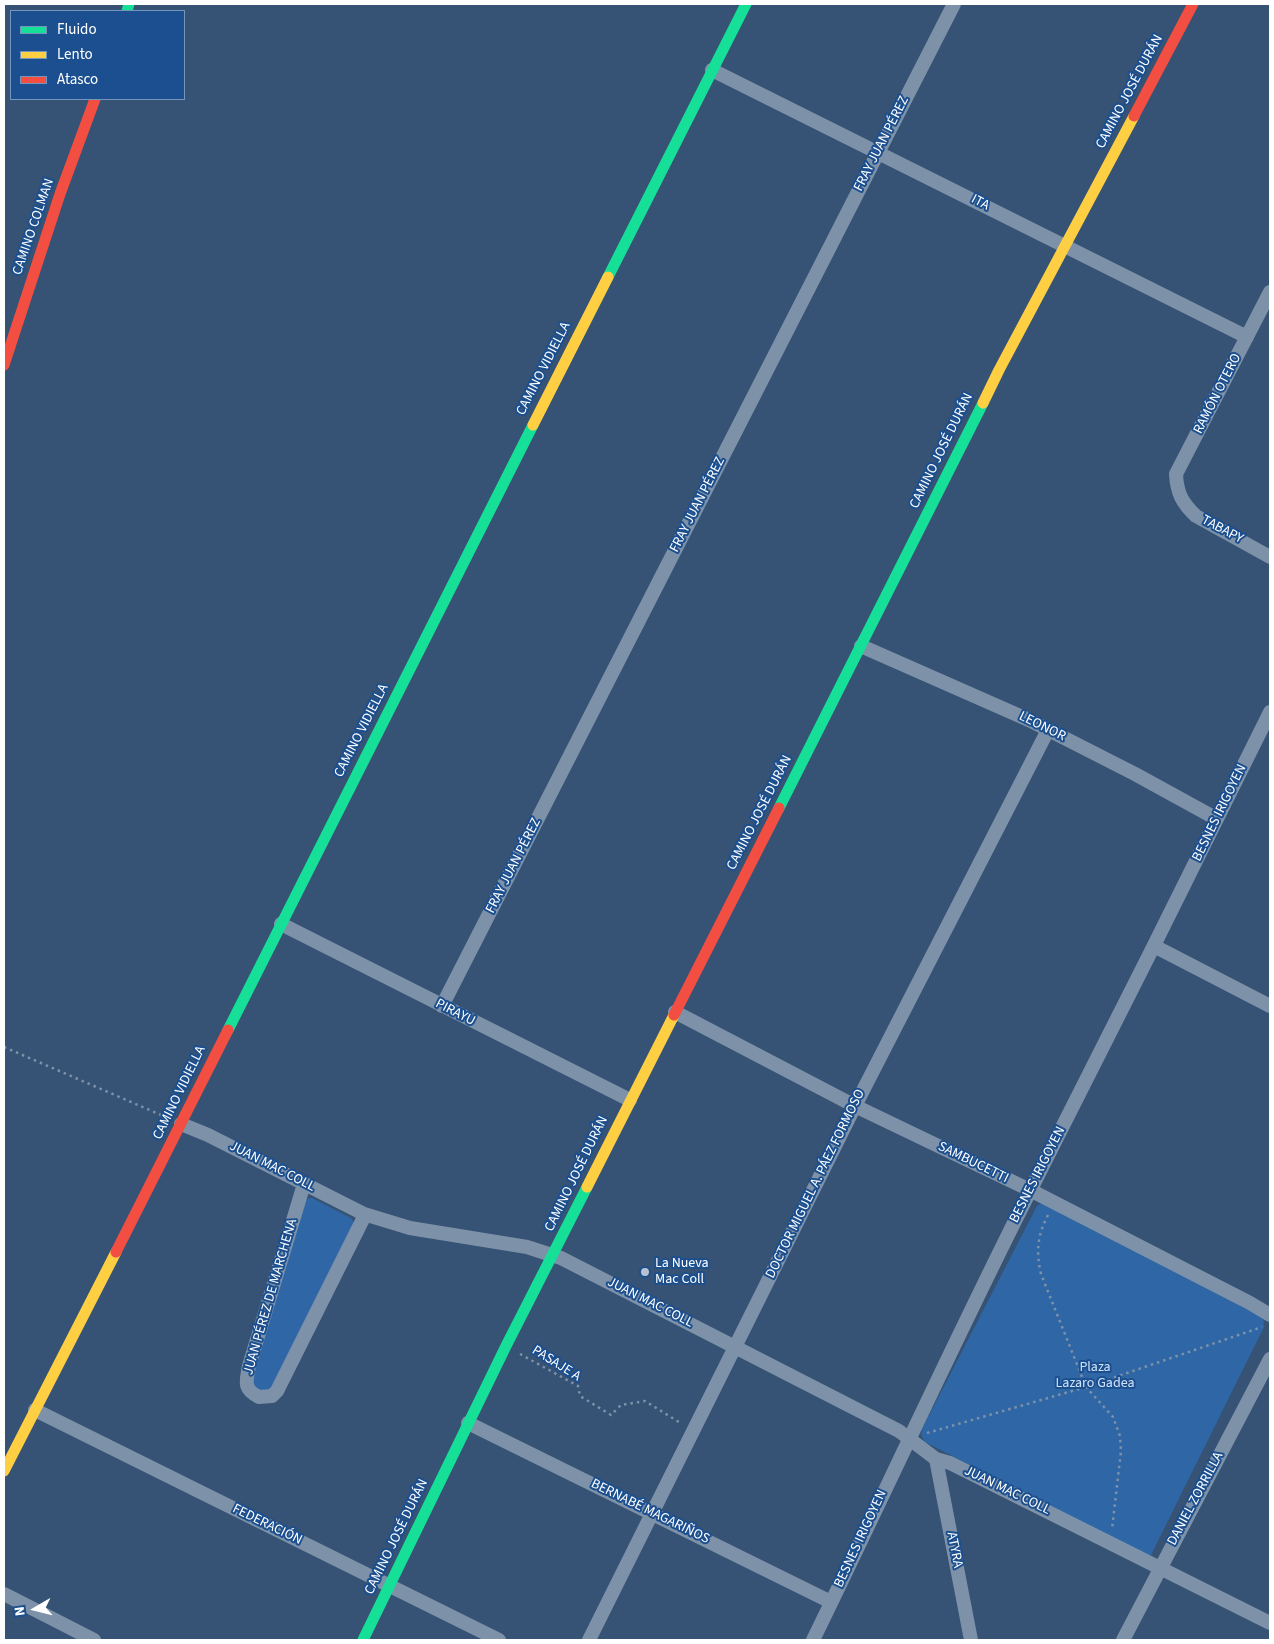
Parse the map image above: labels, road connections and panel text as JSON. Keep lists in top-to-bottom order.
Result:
{
  "streets": {
    "street": [
      "CAMINO JOSÉ DURÁN",
      "FRAY JUAN PÉREZ",
      "ITA",
      "CAMINO COLMAN",
      "CAMINO VIDIELLA",
      "RAMÓN OTERO",
      "TABAPY",
      "LEONOR",
      "BESNES IRIGOYEN",
      "PIRAYU",
      "SAMBUCETTI",
      "JUAN MAC COLL",
      "DOCTOR MIGUEL A. PÁEZ FORMOSO",
      "JUAN PÉREZ DE MARCHENA",
      "DANIEL ZORRILLA",
      "BERNABÉ MAGARIÑOS",
      "FEDERACIÓN",
      "ATYRA"
    ],
    "path": ["PASAJE A"]
  },
  "crossings": [
    ["CAMINO JOSÉ DURÁN", "ITA"],
    ["CAMINO JOSÉ DURÁN", "LEONOR"],
    ["CAMINO JOSÉ DURÁN", "PIRAYU"],
    ["CAMINO JOSÉ DURÁN", "SAMBUCETTI"],
    ["CAMINO JOSÉ DURÁN", "JUAN MAC COLL"],
    ["CAMINO JOSÉ DURÁN", "PASAJE A"],
    ["CAMINO JOSÉ DURÁN", "BERNABÉ MAGARIÑOS"],
    ["CAMINO JOSÉ DURÁN", "FEDERACIÓN"],
    ["FRAY JUAN PÉREZ", "ITA"],
    ["FRAY JUAN PÉREZ", "PIRAYU"],
    ["ITA", "CAMINO VIDIELLA"],
    ["ITA", "RAMÓN OTERO"],
    ["CAMINO VIDIELLA", "PIRAYU"],
    ["CAMINO VIDIELLA", "JUAN MAC COLL"],
    ["CAMINO VIDIELLA", "FEDERACIÓN"],
    ["RAMÓN OTERO", "TABAPY"],
    ["LEONOR", "BESNES IRIGOYEN"],
    ["LEONOR", "DOCTOR MIGUEL A. PÁEZ FORMOSO"],
    ["BESNES IRIGOYEN", "SAMBUCETTI"],
    ["BESNES IRIGOYEN", "JUAN MAC COLL"],
    ["BESNES IRIGOYEN", "BERNABÉ MAGARIÑOS"],
    ["SAMBUCETTI", "DOCTOR MIGUEL A. PÁEZ FORMOSO"],
    ["JUAN MAC COLL", "DOCTOR MIGUEL A. PÁEZ FORMOSO"],
    ["JUAN MAC COLL", "JUAN PÉREZ DE MARCHENA"],
    ["JUAN MAC COLL", "DANIEL ZORRILLA"],
    ["JUAN MAC COLL", "ATYRA"],
    ["DOCTOR MIGUEL A. PÁEZ FORMOSO", "PASAJE A"],
    ["DOCTOR MIGUEL A. PÁEZ FORMOSO", "BERNABÉ MAGARIÑOS"]
  ],
  "parks": ["Plaza Lazaro Gadea"],
  "places": ["La Nueva Mac Coll"],
  "legend": ["Fluido", "Lento", "Atasco"],
  "north": "left"
}
